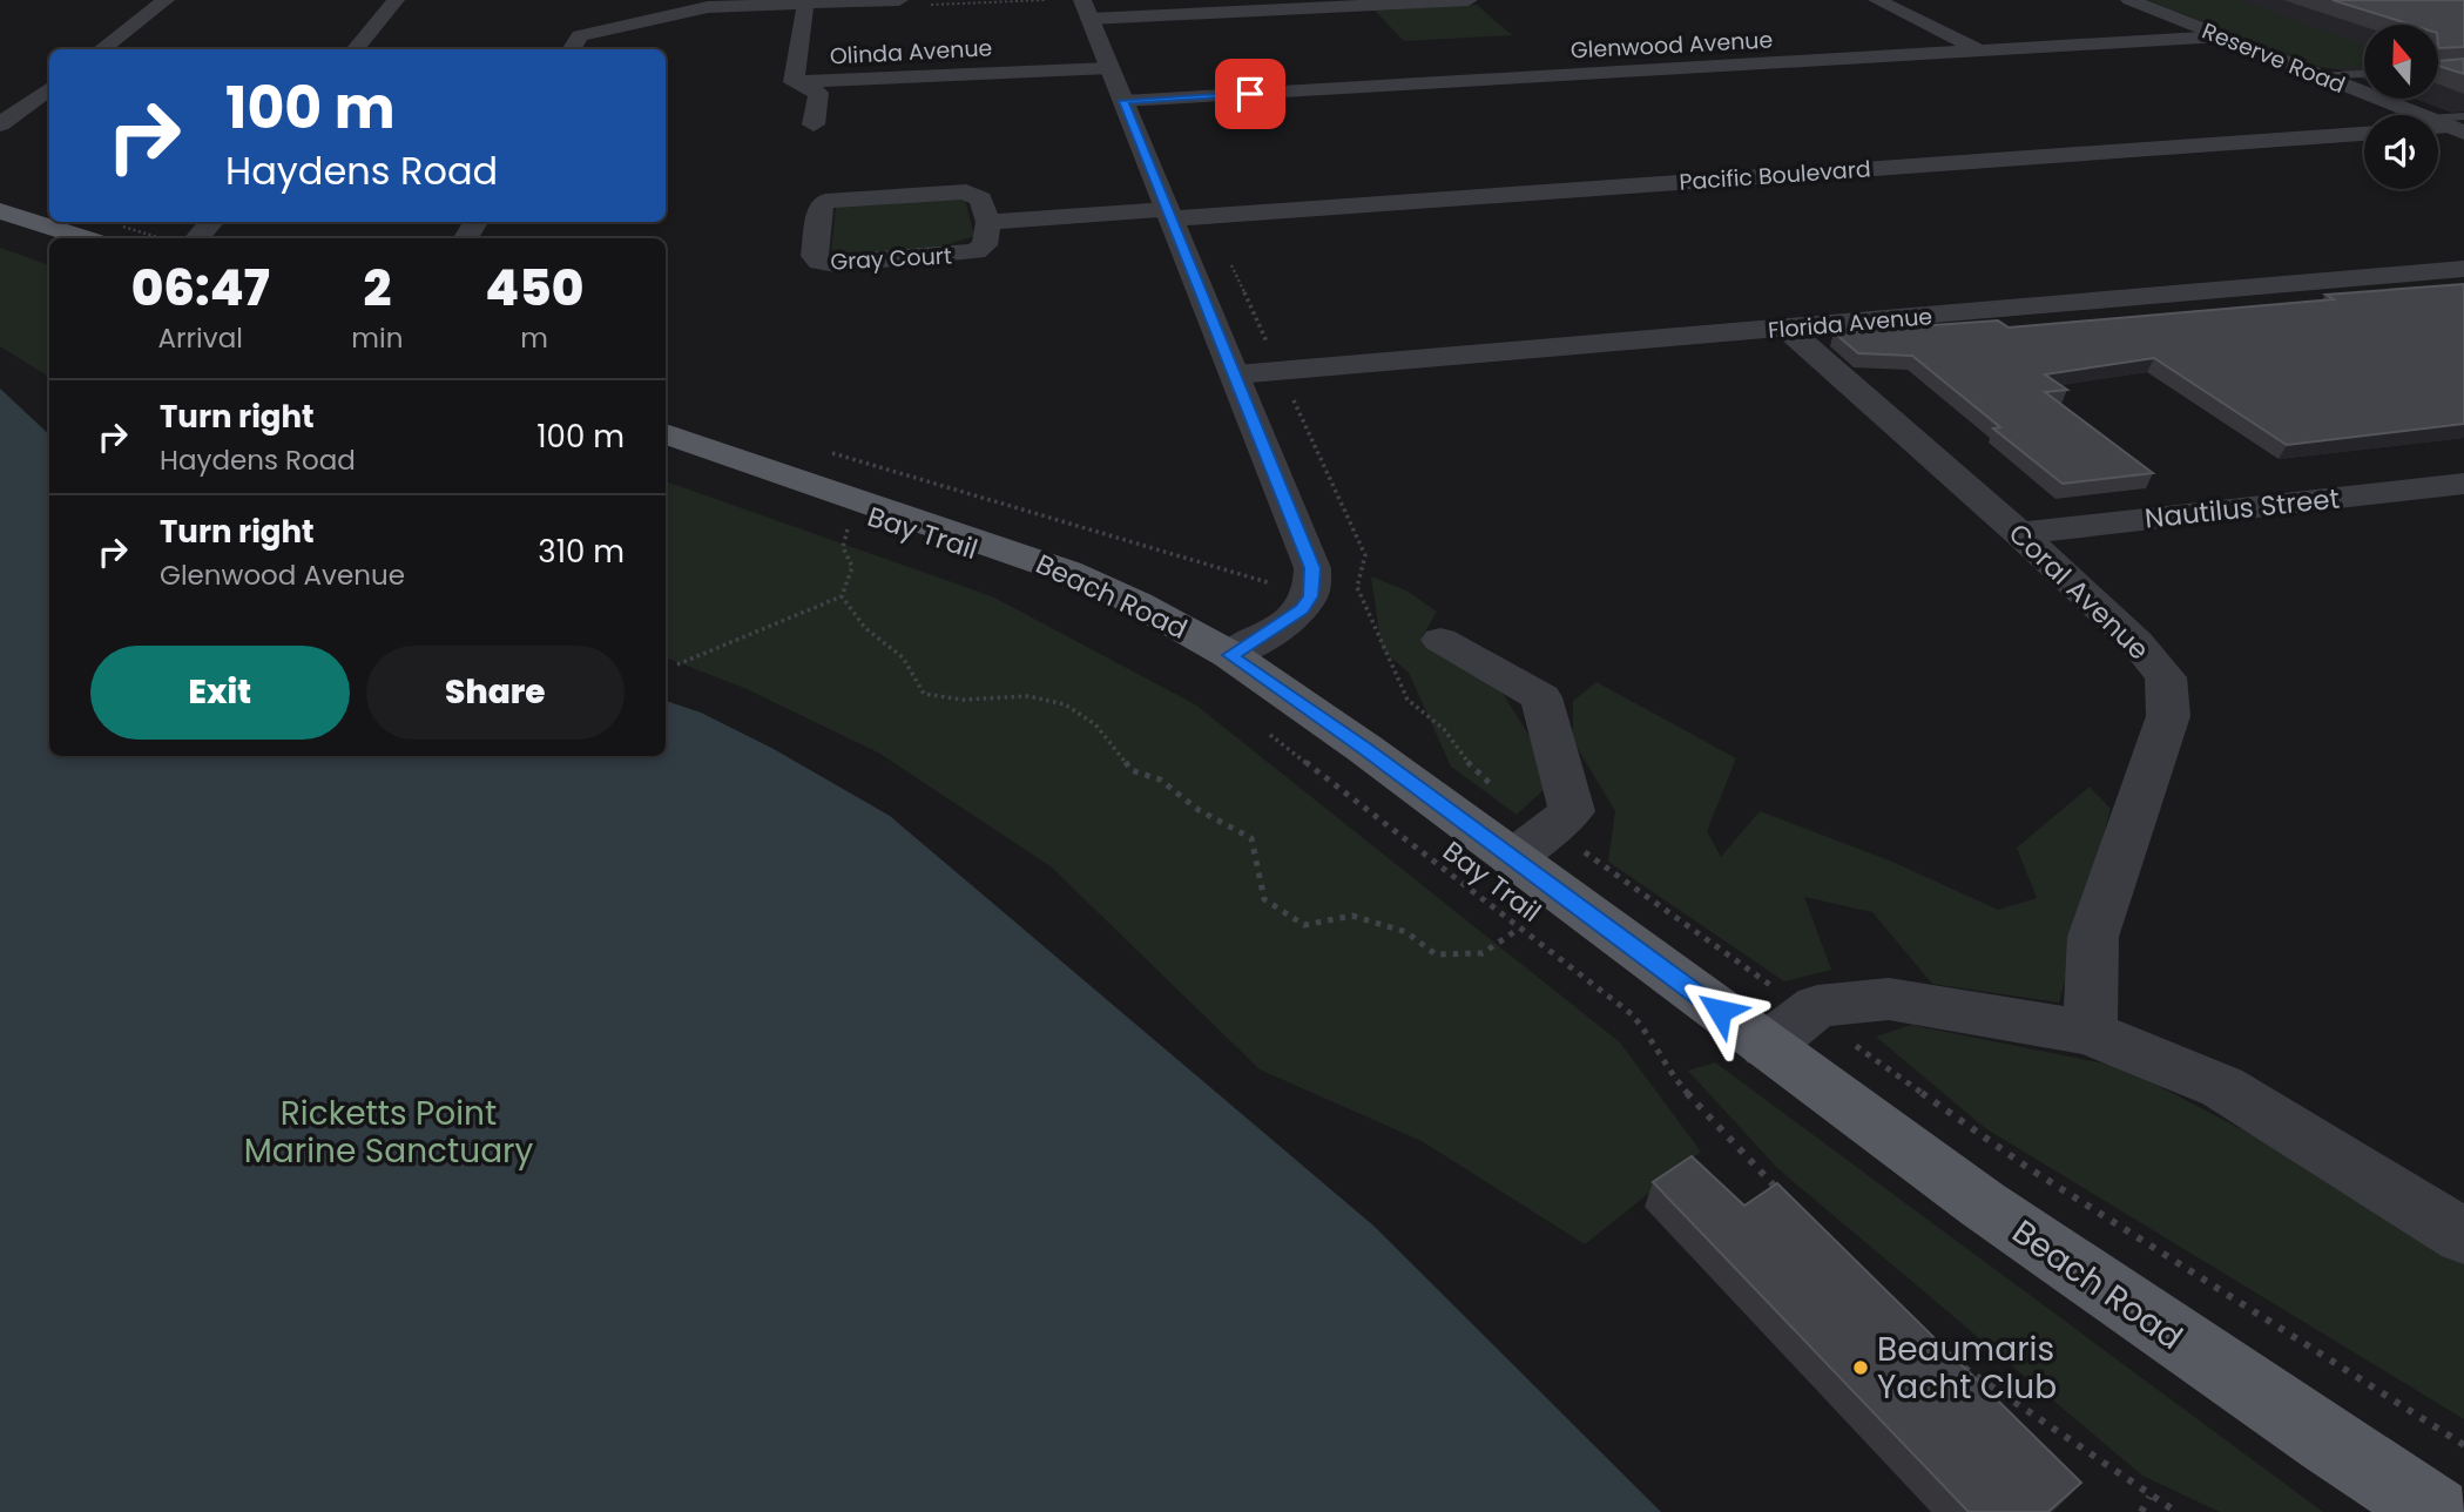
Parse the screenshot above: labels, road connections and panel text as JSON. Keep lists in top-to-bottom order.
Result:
{
  "streets": {
    "main road": ["Beach Road"],
    "street": [
      "Glenwood Avenue",
      "Olinda Avenue",
      "Reserve Road",
      "Pacific Boulevard",
      "Gray Court",
      "Florida Avenue",
      "Nautilus Street",
      "Coral Avenue"
    ],
    "path": ["Bay Trail"]
  },
  "crossings": [
    ["Glenwood Avenue", "Reserve Road"],
    ["Florida Avenue", "Coral Avenue"],
    ["Nautilus Street", "Coral Avenue"]
  ],
  "parks": ["Ricketts Point Marine Sanctuary"],
  "places": ["Beaumaris Yacht Club"],
  "north": "top",
  "page": {
    "turn": ["100 m", "Haydens Road"],
    "eta": [
      "06:47",
      "Arrival",
      "2",
      "min",
      "450",
      "m"
    ],
    "list": [
      {
        "name": "Turn right",
        "note": "Haydens Road",
        "value": "100 m"
      },
      {
        "name": "Turn right",
        "note": "Glenwood Avenue",
        "value": "310 m"
      }
    ],
    "buttons": ["Exit", "Share"]
  }
}
